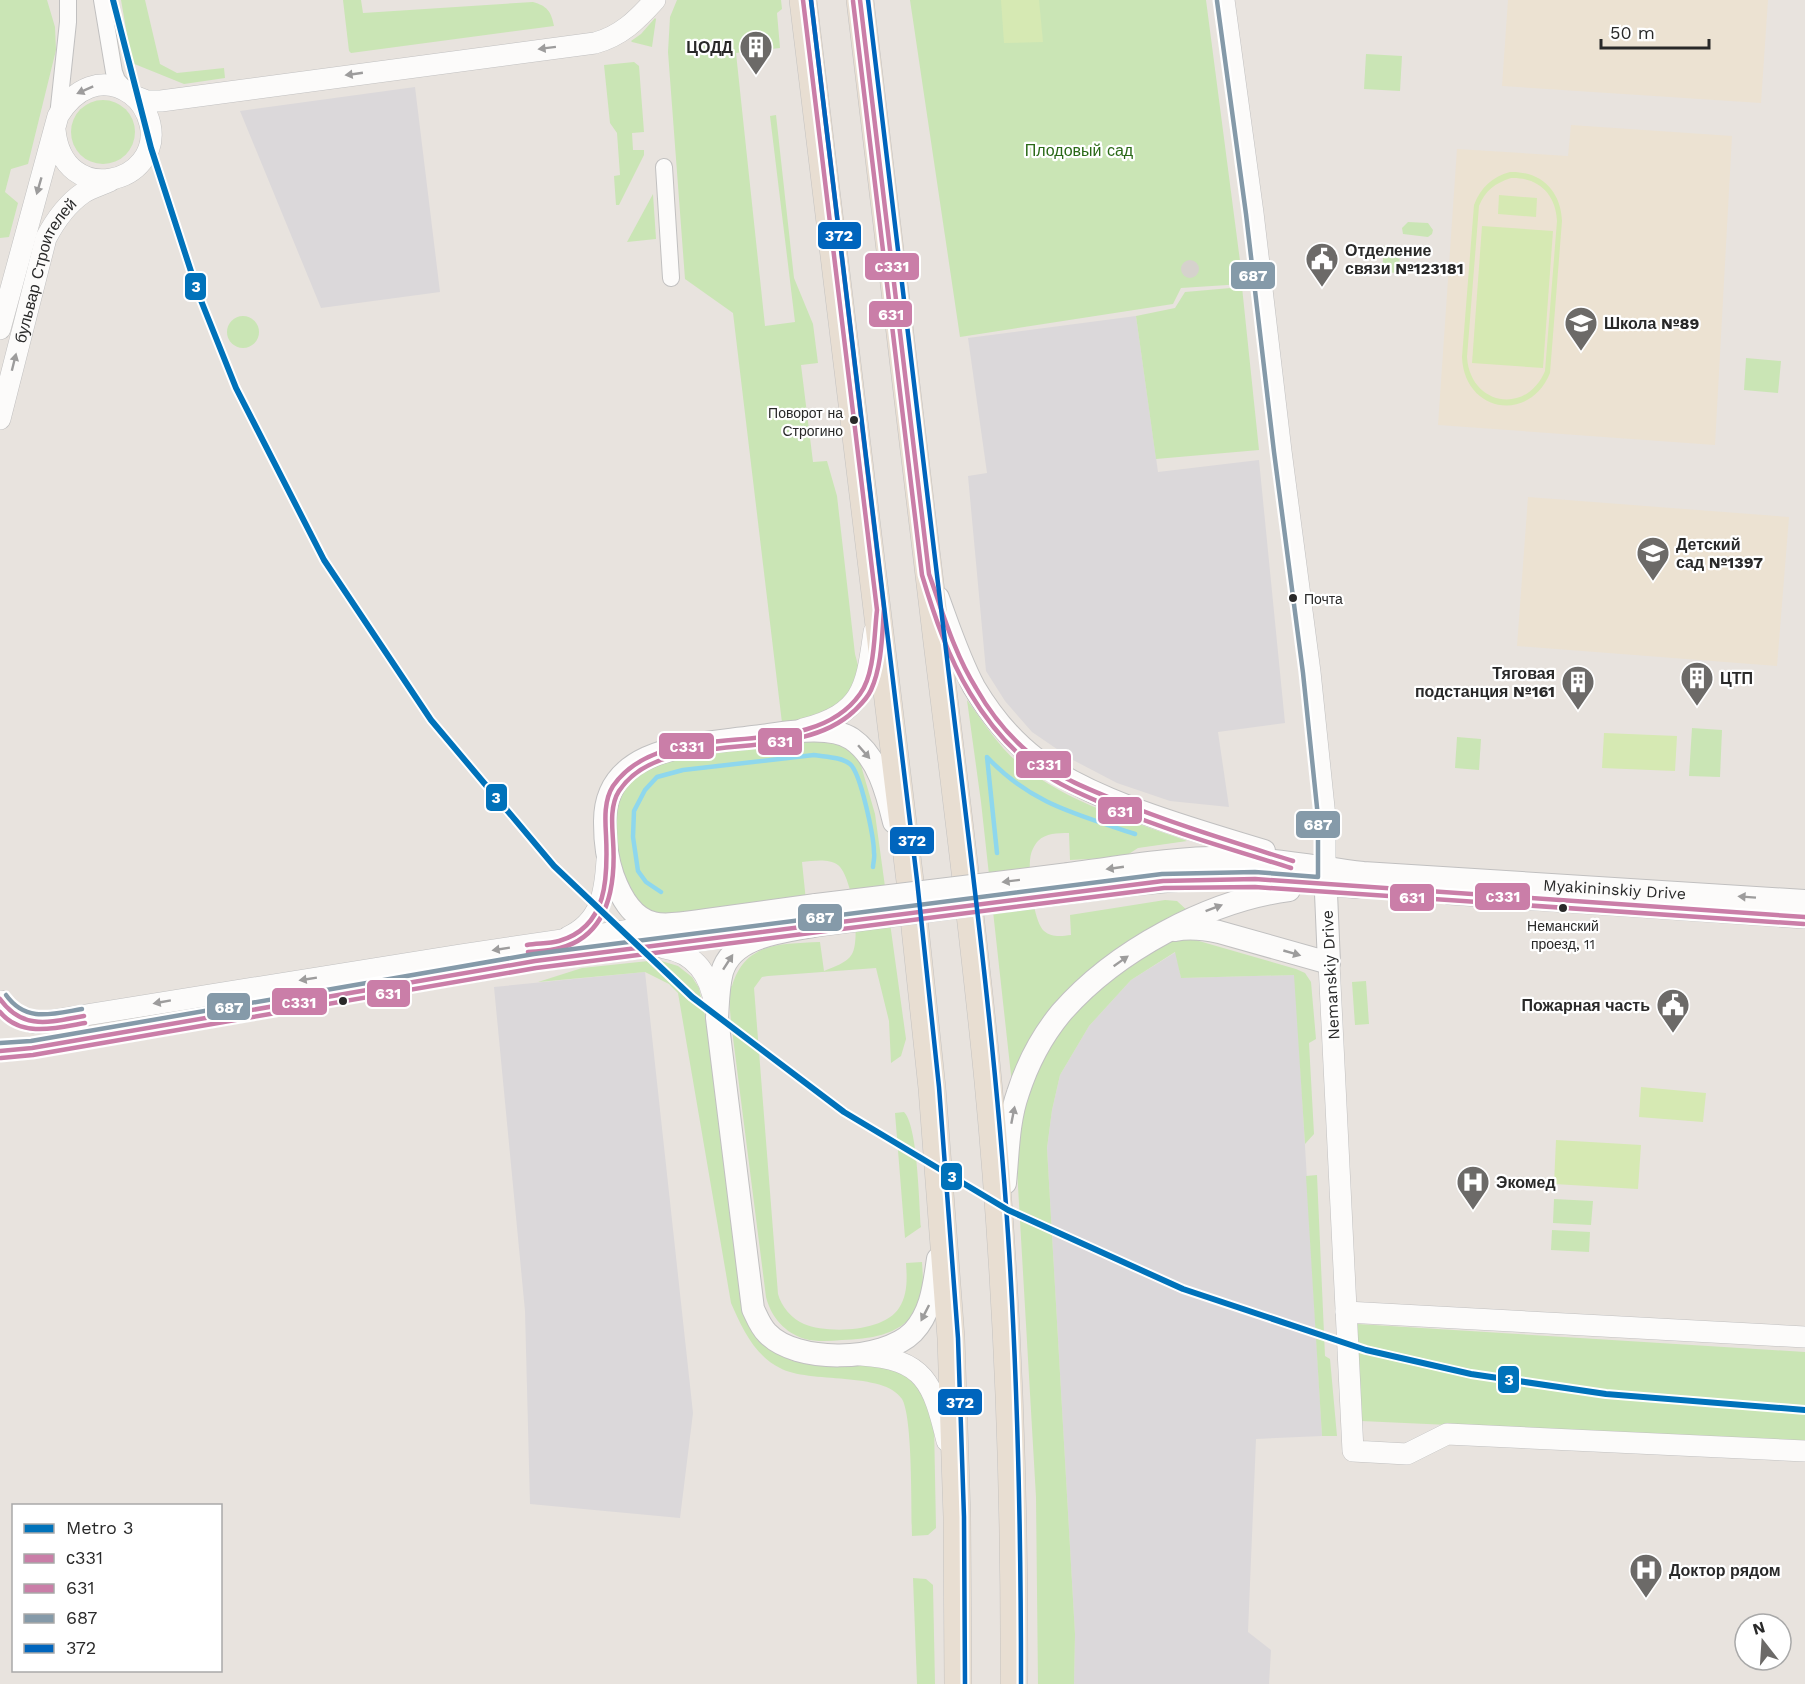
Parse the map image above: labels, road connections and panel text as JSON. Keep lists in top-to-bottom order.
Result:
{
  "streets": {
    "main road": ["Myakininskiy Drive", "Nemanskiy Drive"],
    "street": ["бульвар Строителей"]
  },
  "crossings": [
    ["Myakininskiy Drive", "Nemanskiy Drive"]
  ],
  "parks": ["Плодовый сад"],
  "places": {
    "building": ["ЦОДД", "ЦТП", "Тяговая подстанция №161"],
    "public building": ["Отделение связи №123181", "Пожарная часть"],
    "school or university": ["Школа №89", "Детский сад №1397"],
    "other": ["Поворот на Строгино", "Почта", "Неманский проезд, 11"],
    "hospital": ["Экомед", "Доктор рядом"]
  },
  "lines": [
    "metro line 3",
    "transit line с331",
    "transit line 631",
    "transit line 372",
    "transit line 687"
  ],
  "legend": [
    "Metro 3",
    "с331",
    "631",
    "687",
    "372"
  ],
  "scale_bar": "50 m",
  "north": "top"
}
